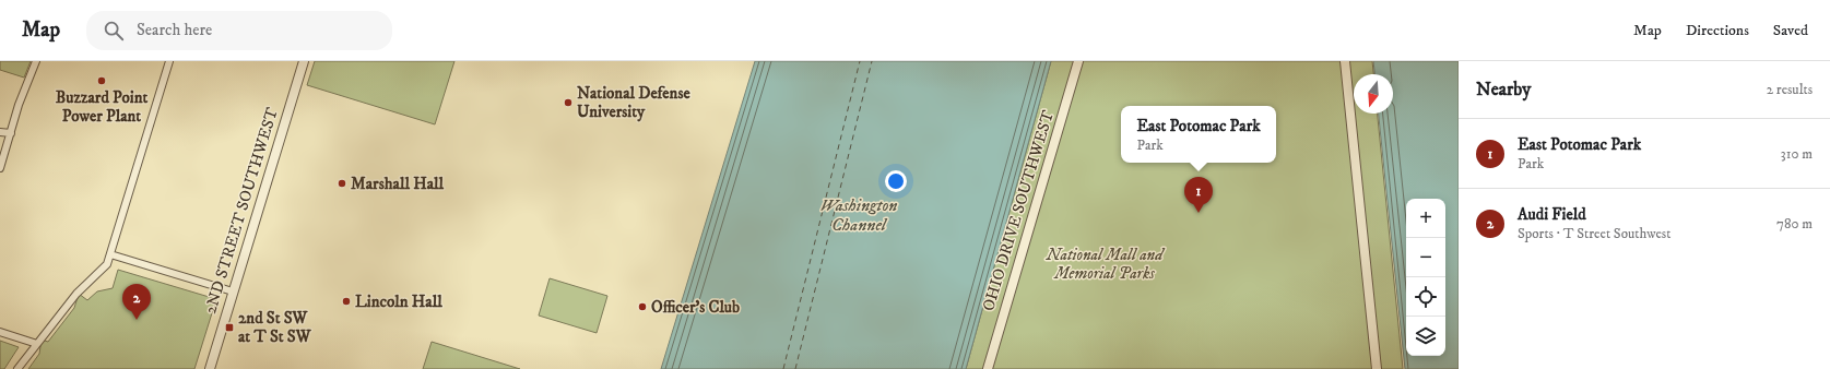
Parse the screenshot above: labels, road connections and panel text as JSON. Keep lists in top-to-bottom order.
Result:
{
  "streets": {
    "street": ["2ND STREET SOUTHWEST", "OHIO DRIVE SOUTHWEST"]
  },
  "water": ["Washington Channel"],
  "parks": ["National Mall and Memorial Parks"],
  "places": {
    "other": [
      "Buzzard Point Power Plant",
      "National Defense University",
      "Marshall Hall",
      "Lincoln Hall",
      "Officer's Club"
    ],
    "transit": ["2nd St SW at T St SW"]
  },
  "north": "bottom",
  "page": {
    "header": "Map",
    "search": "Search here",
    "nav": ["Map", "Directions", "Saved"],
    "heading": ["Nearby", "2 results"],
    "popup": ["East Potomac Park", "Park"],
    "list": [
      {
        "mark": "1",
        "name": "East Potomac Park",
        "note": "Park",
        "value": "310 m"
      },
      {
        "mark": "2",
        "name": "Audi Field",
        "note": "Sports · T Street Southwest",
        "value": "780 m"
      }
    ],
    "pins": ["1", "2"],
    "map_buttons": ["+", "−"]
  }
}
